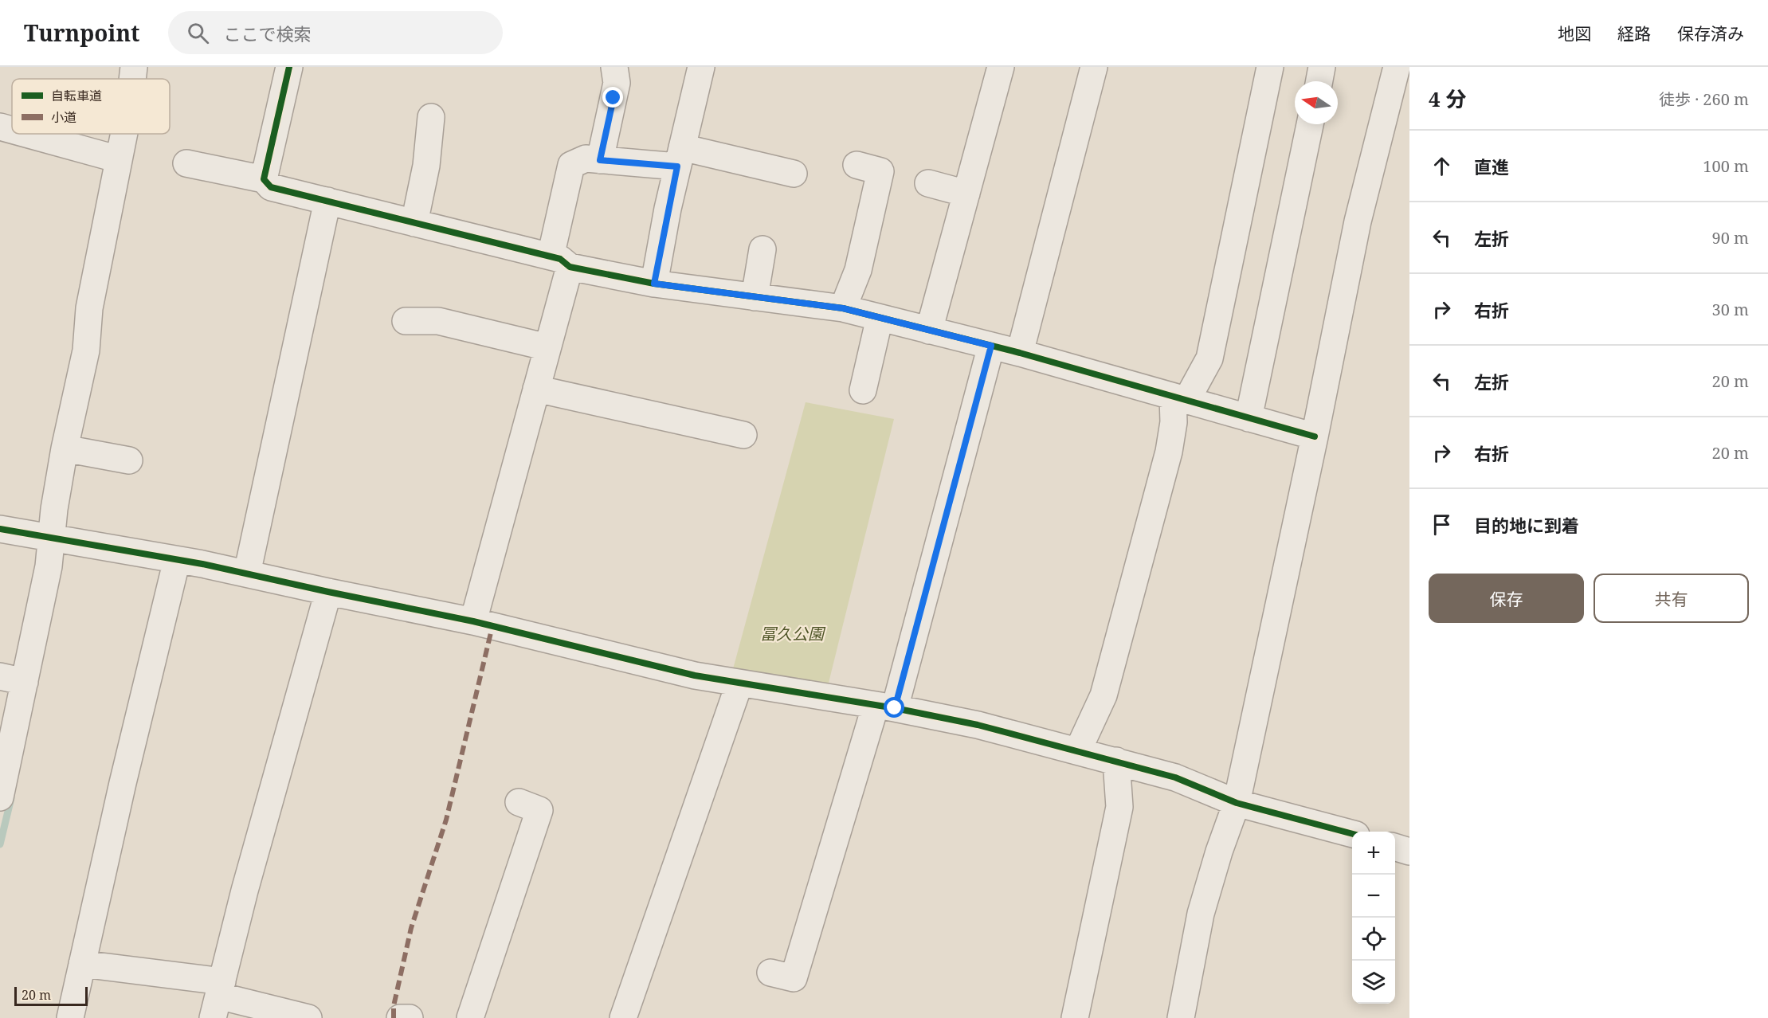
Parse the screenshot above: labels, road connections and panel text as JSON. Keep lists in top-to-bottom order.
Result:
{
  "parks": ["冨久公園"],
  "legend": ["自転車道", "小道"],
  "scale_bar": "20 m",
  "north": "left",
  "page": {
    "header": "Turnpoint",
    "search": "ここで検索",
    "nav": ["地図", "経路", "保存済み"],
    "heading": ["4 分", "徒歩 · 260 m"],
    "list": [
      ["直進", "100 m"],
      ["左折", "90 m"],
      ["右折", "30 m"],
      ["左折", "20 m"],
      ["右折", "20 m"],
      "目的地に到着"
    ],
    "buttons": ["保存", "共有"],
    "map_buttons": ["+", "−"],
    "scale": "20 m"
  }
}
